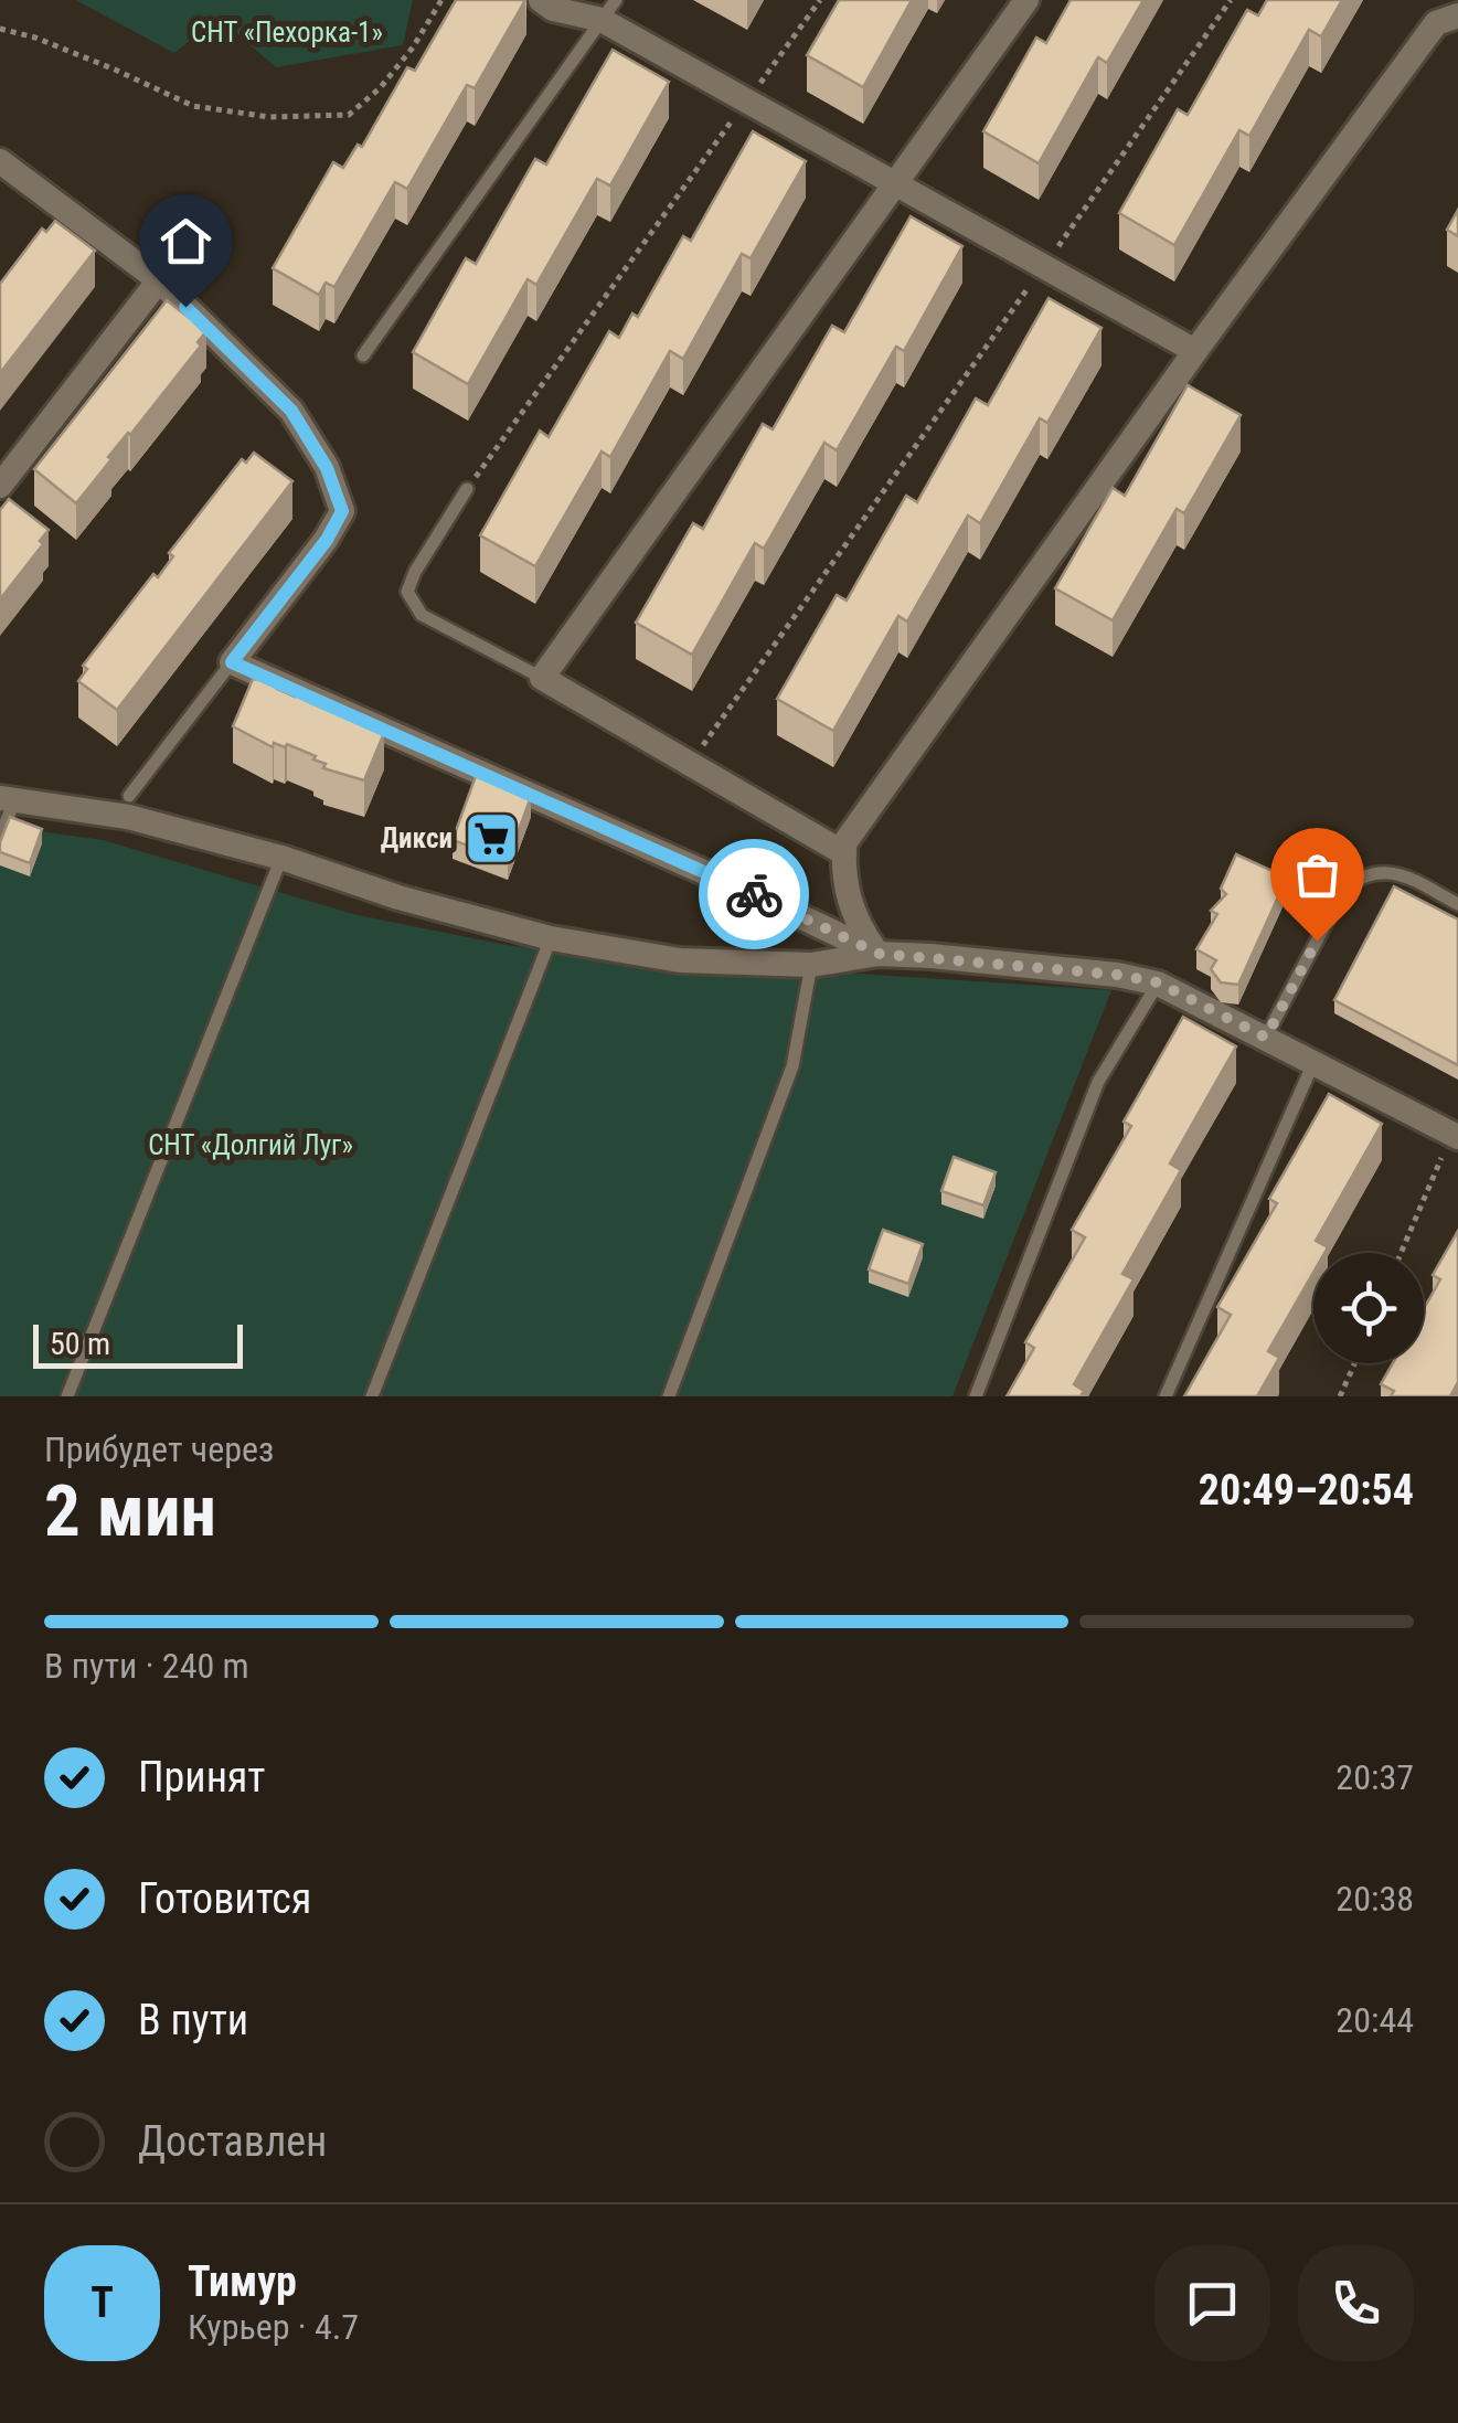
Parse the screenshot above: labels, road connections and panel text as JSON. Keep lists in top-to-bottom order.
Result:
{
  "parks": ["СНТ «Пехорка-1»", "СНТ «Долгий Луг»"],
  "places": {
    "supermarket": ["Дикси"]
  },
  "scale_bar": "50 m",
  "page": {
    "scale": "50 m",
    "heading": ["2 мин", "Прибудет через", "20:49–20:54"],
    "panel": ["Тимур", "Курьер · 4.7"],
    "bar": "В пути · 240 m",
    "list": [
      ["Принят", "20:37"],
      ["Готовится", "20:38"],
      ["В пути", "20:44"],
      "Доставлен"
    ],
    "round": "Т"
  }
}
